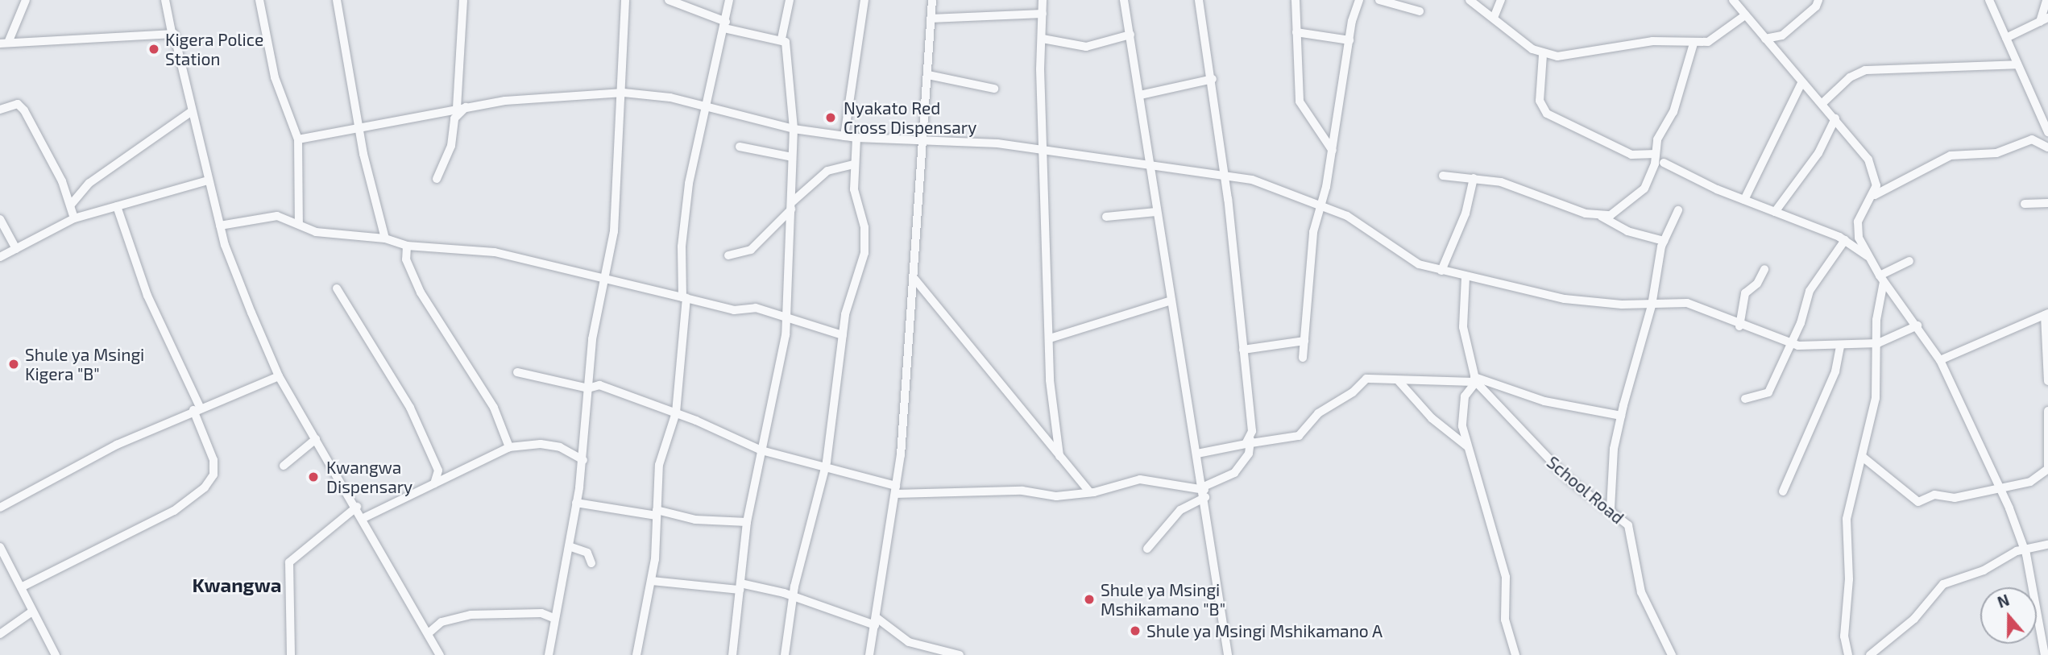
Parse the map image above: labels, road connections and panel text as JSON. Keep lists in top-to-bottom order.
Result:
{
  "streets": {
    "street": ["School Road"]
  },
  "districts": ["Kwangwa"],
  "places": [
    "Kigera Police Station",
    "Nyakato Red Cross Dispensary",
    "Shule ya Msingi Kigera \"B\"",
    "Kwangwa Dispensary",
    "Shule ya Msingi Mshikamano \"B\"",
    "Shule ya Msingi Mshikamano A"
  ],
  "north": "top"
}
